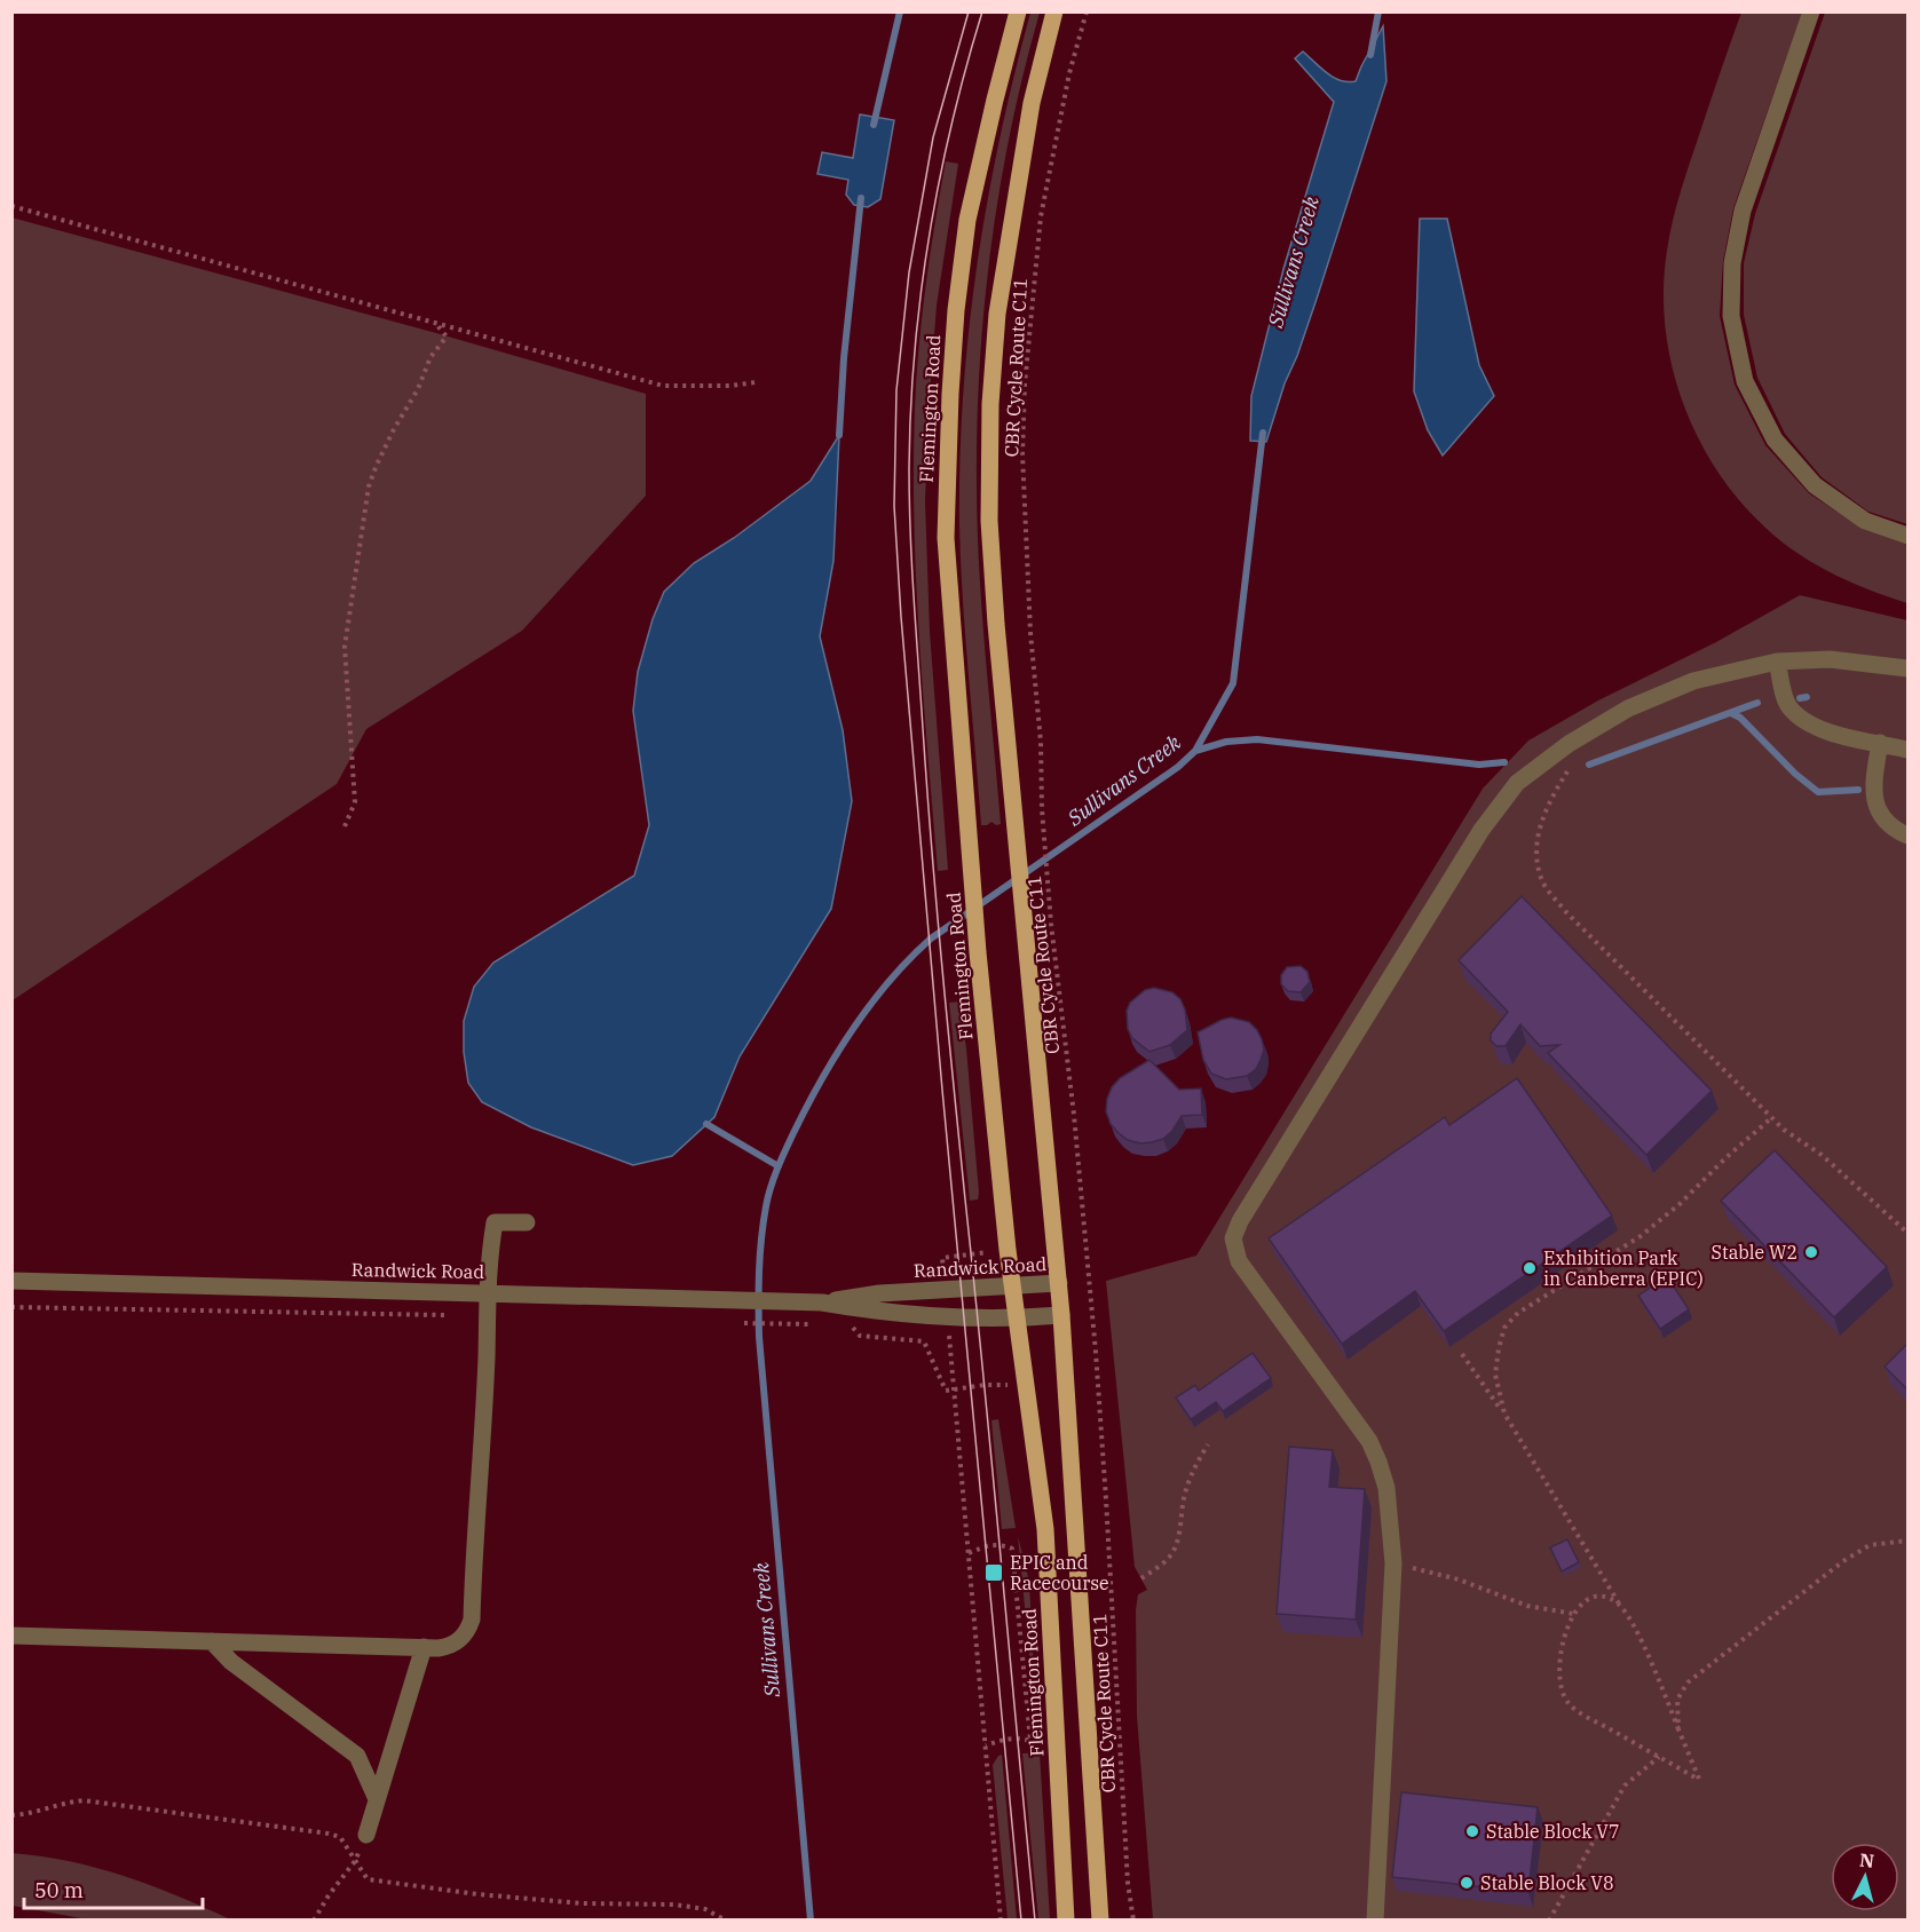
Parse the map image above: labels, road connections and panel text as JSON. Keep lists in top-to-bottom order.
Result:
{
  "streets": {
    "main road": ["Flemington Road"],
    "street": ["Randwick Road"],
    "path": ["CBR Cycle Route C11"]
  },
  "crossings": [
    ["Flemington Road", "Randwick Road"]
  ],
  "water": ["Sullivans Creek"],
  "places": {
    "other": [
      "Stable W2",
      "Exhibition Park in Canberra (EPIC)",
      "Stable Block V7",
      "Stable Block V8"
    ],
    "transit": ["EPIC and Racecourse"]
  },
  "scale_bar": "50 m",
  "north": "top"
}
